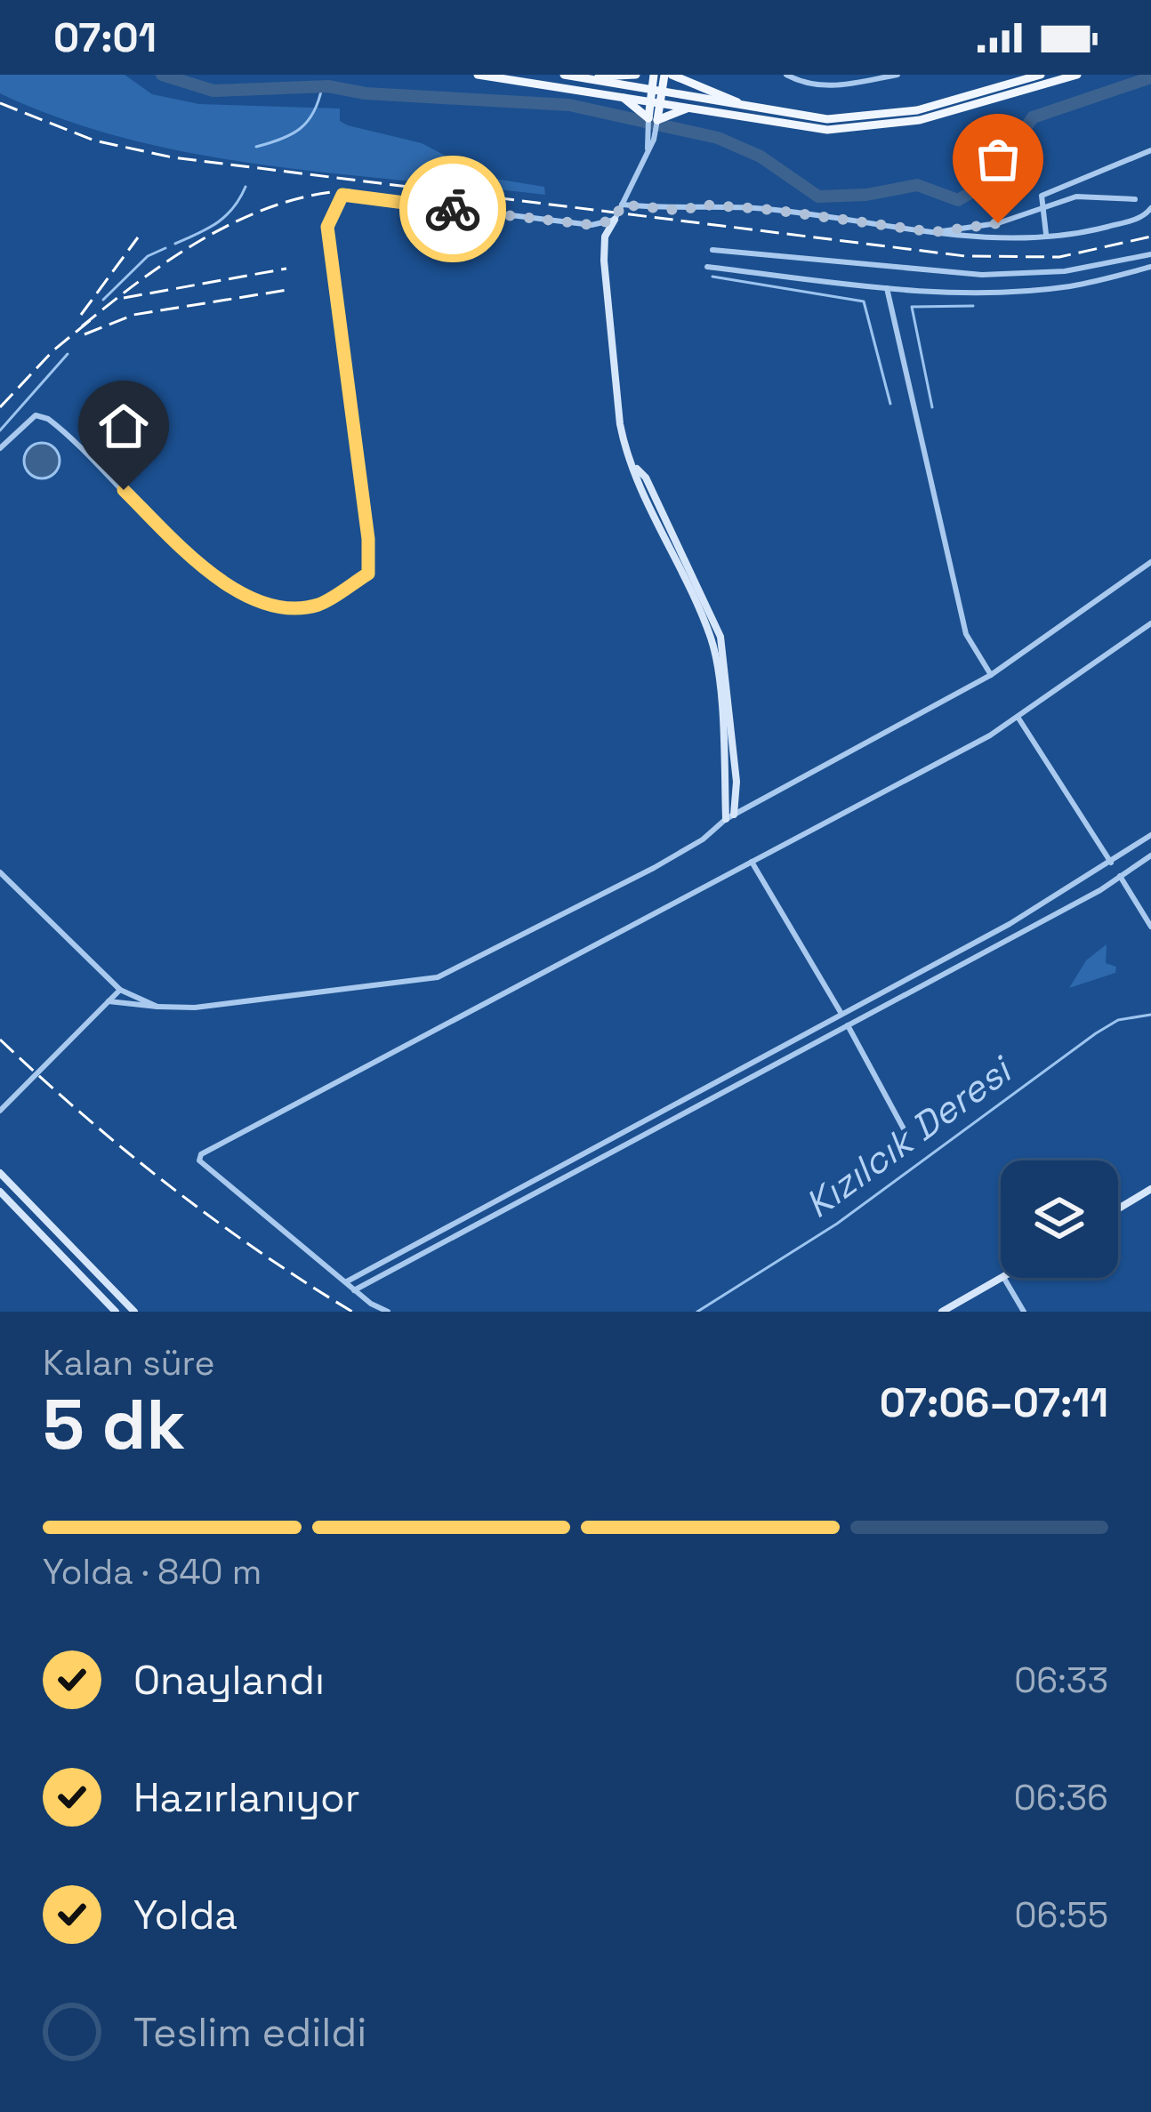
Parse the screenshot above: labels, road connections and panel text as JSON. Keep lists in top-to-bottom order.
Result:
{
  "water": ["Kızılcık Deresi"],
  "page": {
    "status": "07:01",
    "heading": ["5 dk", "Kalan süre", "07:06–07:11"],
    "bar": "Yolda · 840 m",
    "list": [
      ["Onaylandı", "06:33"],
      ["Hazırlanıyor", "06:36"],
      ["Yolda", "06:55"],
      "Teslim edildi"
    ]
  }
}
